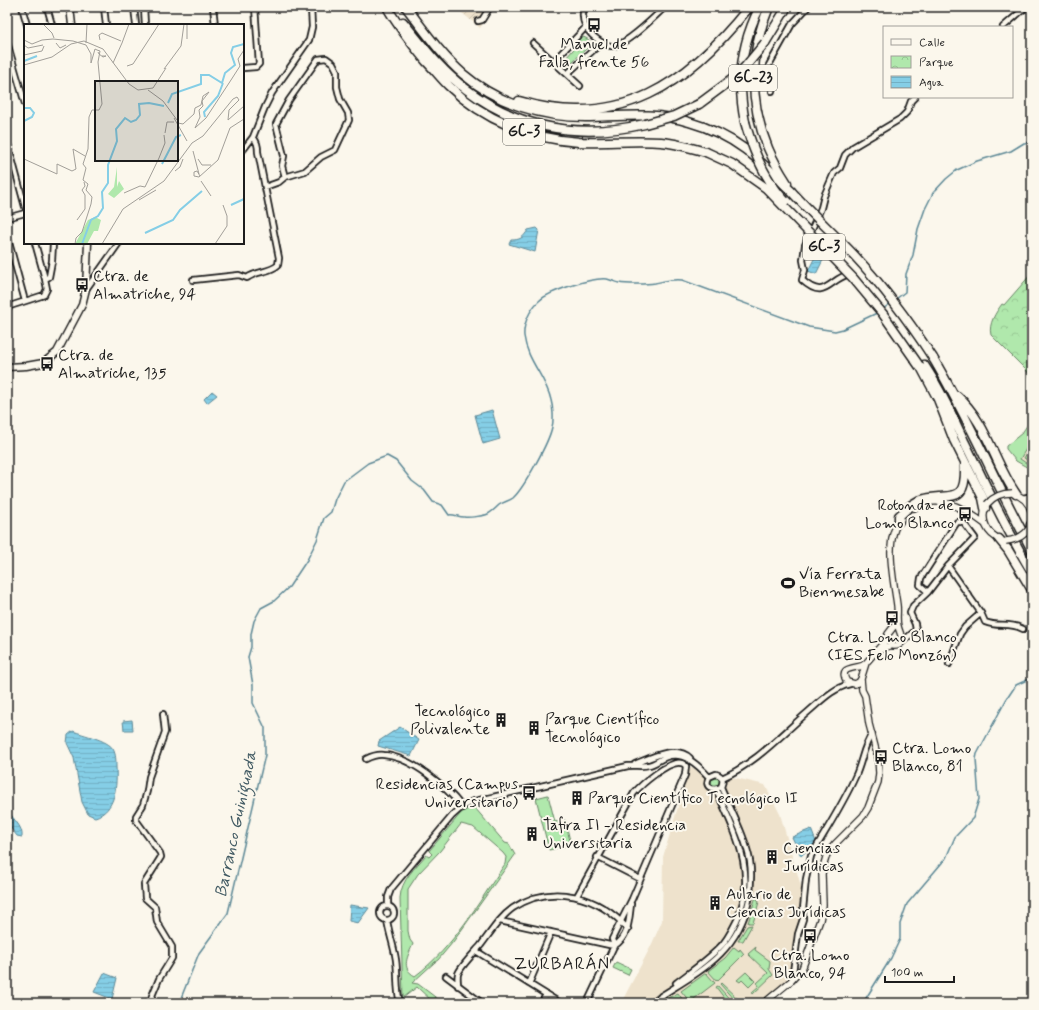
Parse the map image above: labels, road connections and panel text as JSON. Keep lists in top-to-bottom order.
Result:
{
  "streets": {
    "highway": ["GC-23", "GC-3"]
  },
  "crossings": [
    ["GC-23", "GC-3"]
  ],
  "districts": ["ZURBARÁN"],
  "water": ["Barranco Guiniguada"],
  "places": {
    "bus stop": [
      "Manuel de Falla, frente 56",
      "Ctra. de Almatriche, 94",
      "Ctra. de Almatriche, 135",
      "Rotonda de Lomo Blanco",
      "Ctra. Lomo Blanco (IES Felo Monzón)",
      "Ctra. Lomo Blanco, 81",
      "Residencias (Campus Universitario)",
      "Ctra. Lomo Blanco, 94"
    ],
    "sports": ["Vía Ferrata Bienmesabe"],
    "building": [
      "Tecnológico Polivalente",
      "Parque Científico Tecnológico",
      "Parque Científico Tecnológico II",
      "Tafira II - Residencia Universitaria",
      "Ciencias Jurídicas",
      "Aulario de Ciencias Jurídicas"
    ]
  },
  "legend": ["Calle", "Parque", "Agua"],
  "scale_bar": "100 m"
}
